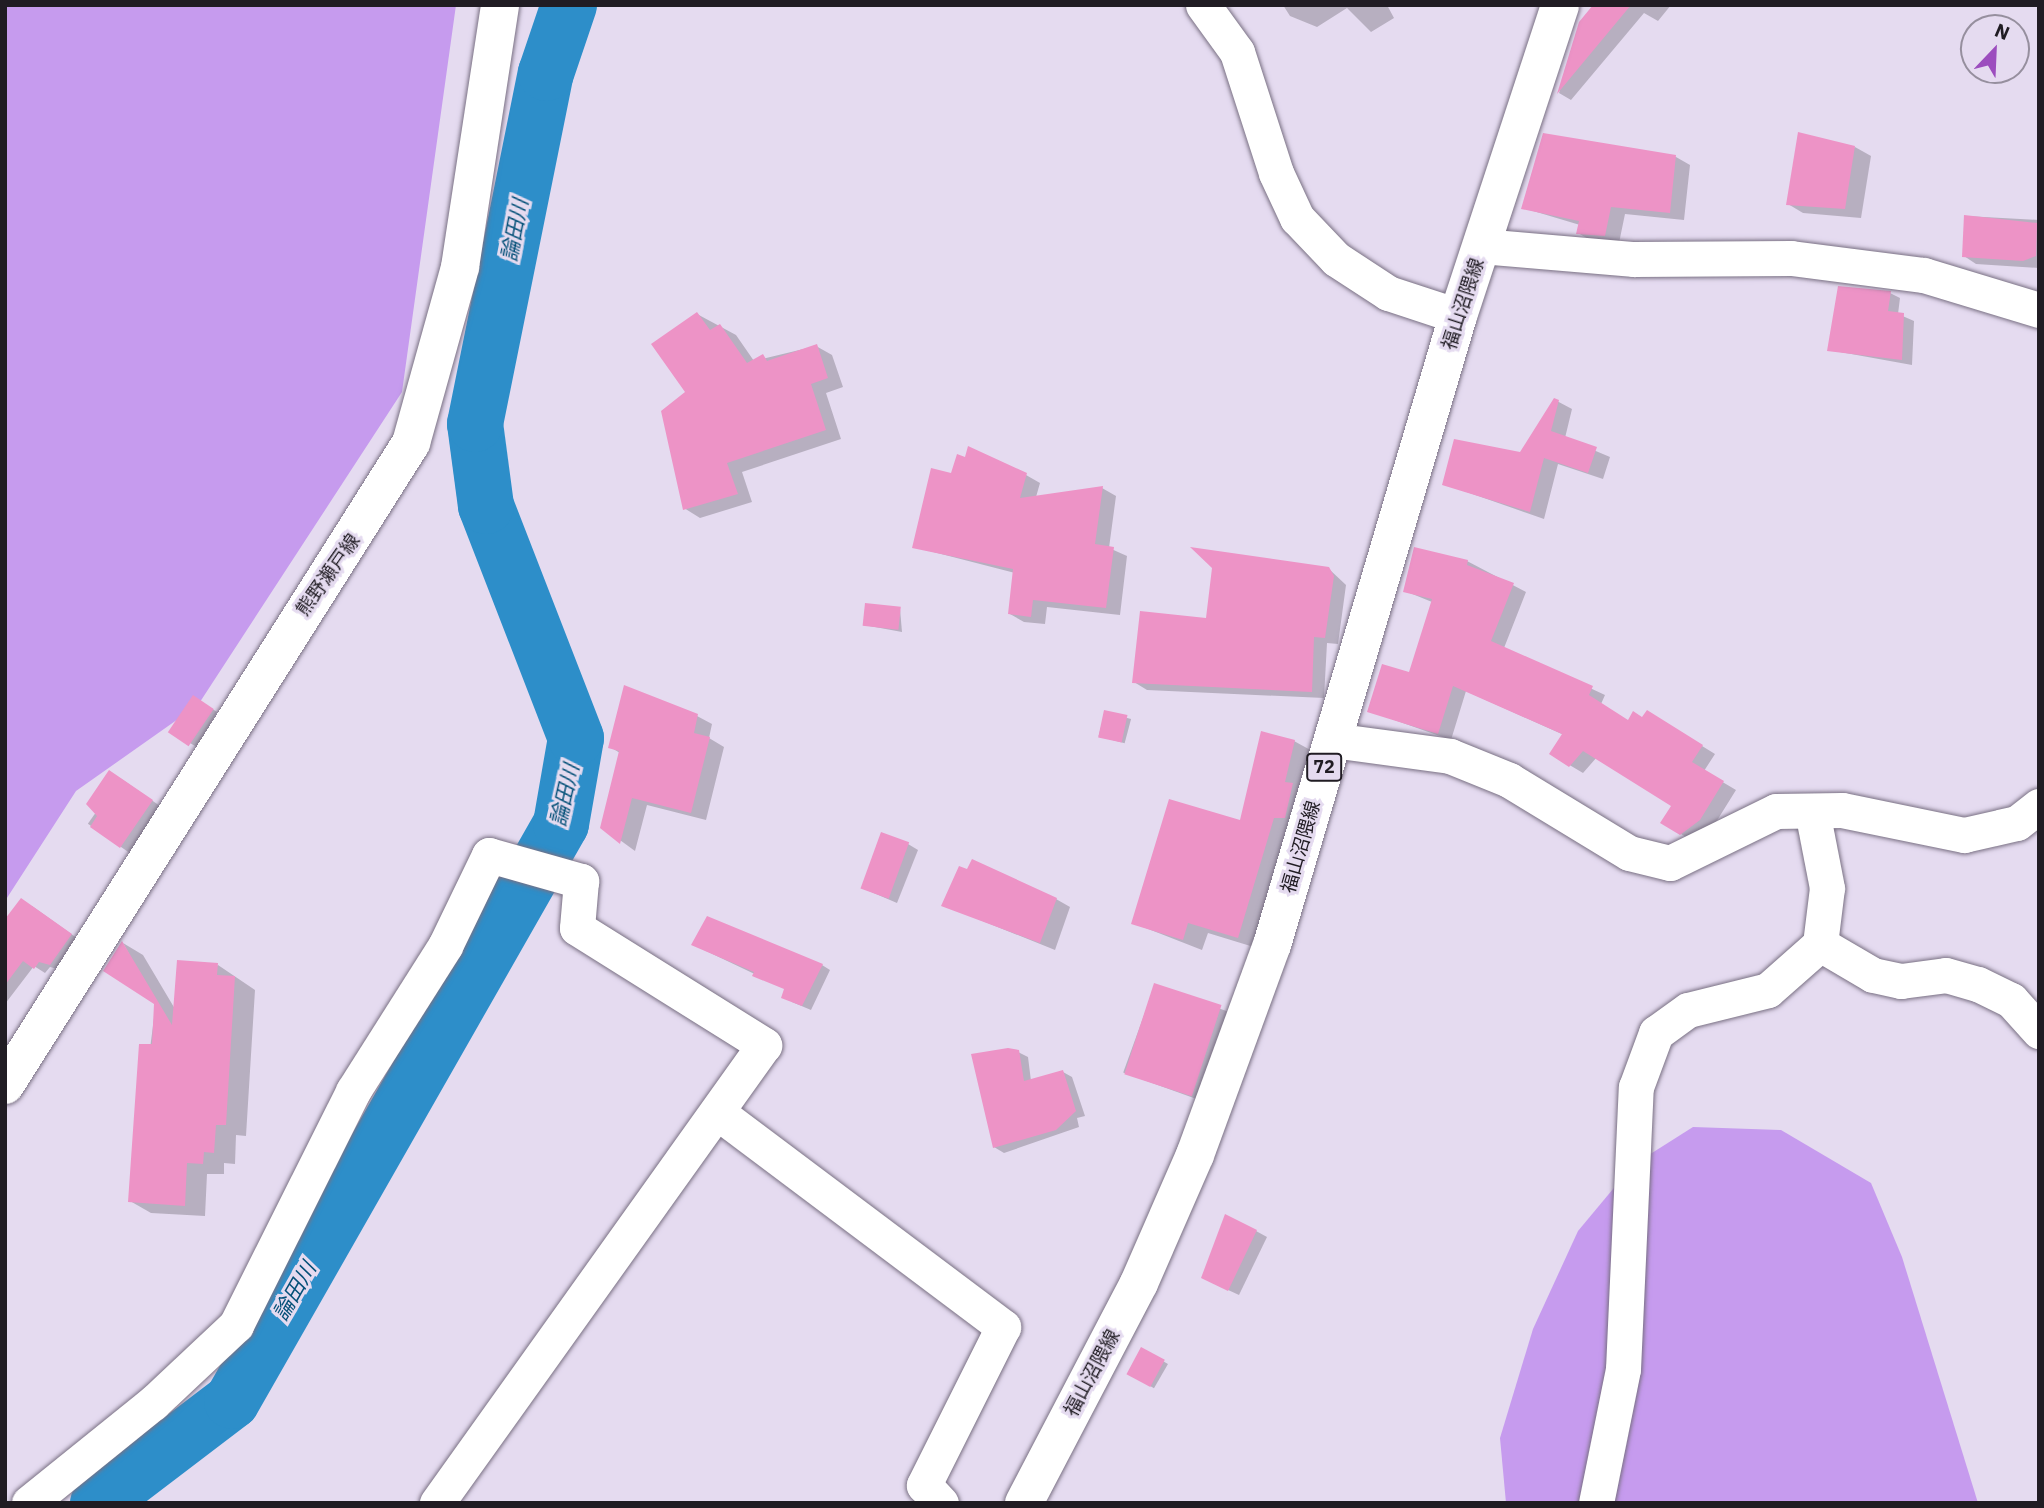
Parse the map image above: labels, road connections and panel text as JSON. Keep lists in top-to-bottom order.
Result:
{
  "streets": {
    "main road": ["福山沼隈線", "熊野瀬戸線", "72"]
  },
  "water": ["論田川"],
  "north": "top right"
}
